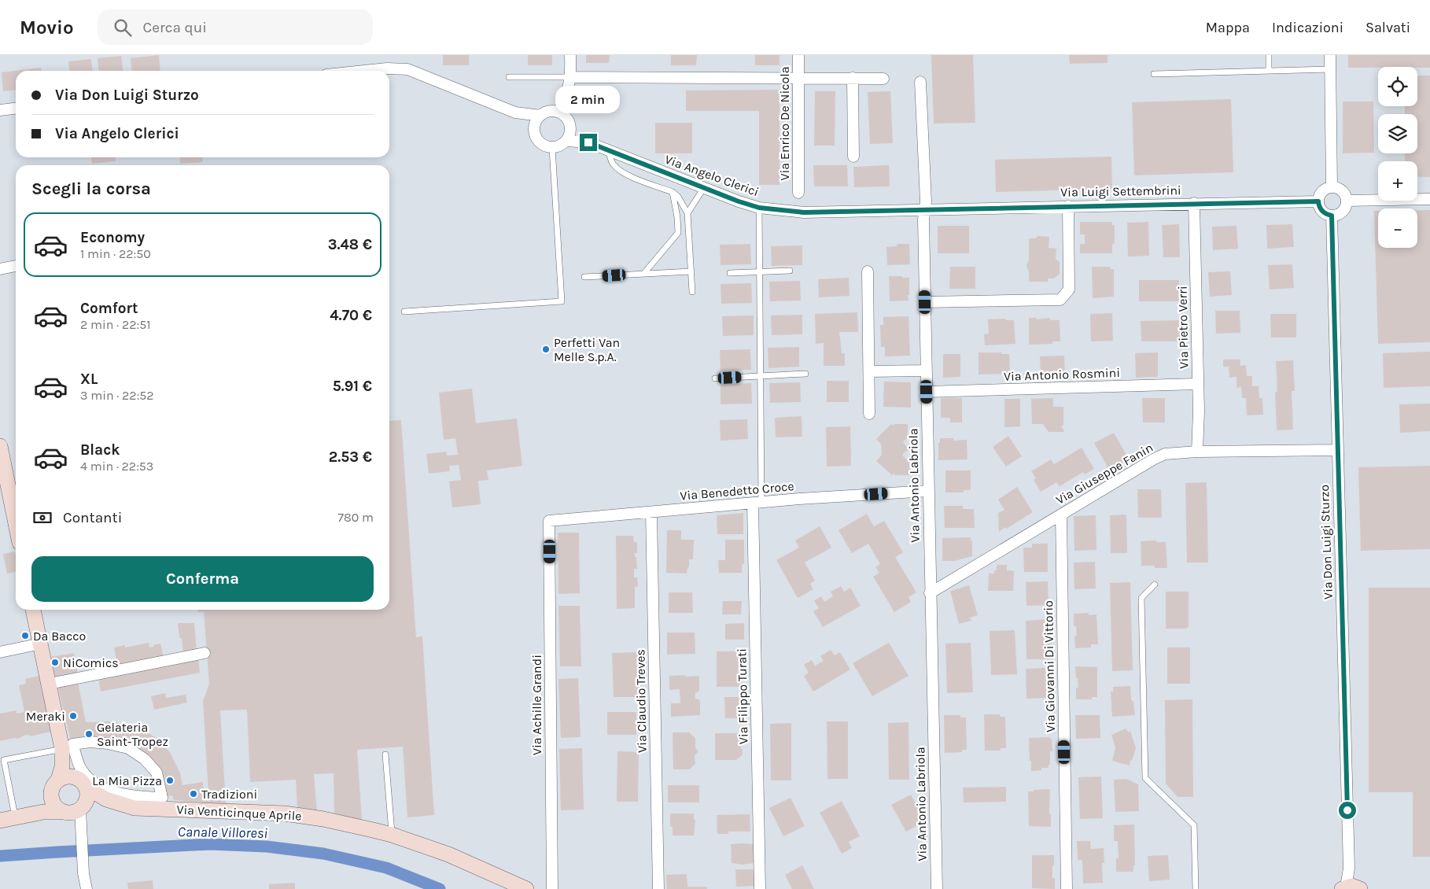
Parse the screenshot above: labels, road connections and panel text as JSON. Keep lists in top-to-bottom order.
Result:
{
  "streets": {
    "street": [
      "Via Enrico De Nicola",
      "Via Angelo Clerici",
      "Via Luigi Settembrini",
      "Via Pietro Verri",
      "Via Antonio Rosmini",
      "Via Giuseppe Fanin",
      "Via Antonio Labriola",
      "Via Benedetto Croce",
      "Via Don Luigi Sturzo",
      "Via Giovanni Di Vittorio",
      "Via Filippo Turati",
      "Via Claudio Treves",
      "Via Achille Grandi",
      "Via Venticinque Aprile"
    ]
  },
  "crossings": [
    ["Via Angelo Clerici", "Via Luigi Settembrini"],
    ["Via Angelo Clerici", "Via Antonio Labriola"],
    ["Via Luigi Settembrini", "Via Pietro Verri"],
    ["Via Luigi Settembrini", "Via Antonio Labriola"],
    ["Via Luigi Settembrini", "Via Don Luigi Sturzo"],
    ["Via Pietro Verri", "Via Antonio Rosmini"],
    ["Via Pietro Verri", "Via Giuseppe Fanin"],
    ["Via Antonio Rosmini", "Via Antonio Labriola"],
    ["Via Giuseppe Fanin", "Via Antonio Labriola"],
    ["Via Giuseppe Fanin", "Via Don Luigi Sturzo"],
    ["Via Giuseppe Fanin", "Via Giovanni Di Vittorio"],
    ["Via Antonio Labriola", "Via Benedetto Croce"],
    ["Via Benedetto Croce", "Via Filippo Turati"],
    ["Via Benedetto Croce", "Via Claudio Treves"],
    ["Via Benedetto Croce", "Via Achille Grandi"]
  ],
  "water": ["Canale Villoresi"],
  "places": [
    "Perfetti Van Melle S.p.A.",
    "Da Bacco",
    "NiComics",
    "Meraki",
    "Gelateria Saint-Tropez",
    "La Mia Pizza",
    "Tradizioni"
  ],
  "page": {
    "header": "Movio",
    "search": "Cerca qui",
    "nav": ["Mappa", "Indicazioni", "Salvati"],
    "map_buttons": ["+", "−"],
    "banner": ["Via Don Luigi Sturzo", "Via Angelo Clerici"],
    "bubble": "2 min",
    "heading": "Scegli la corsa",
    "list": [
      {
        "name": "Economy",
        "note": "1 min · 22:50",
        "value": "3.48 €"
      },
      {
        "name": "Comfort",
        "note": "2 min · 22:51",
        "value": "4.70 €"
      },
      {
        "name": "XL",
        "note": "3 min · 22:52",
        "value": "5.91 €"
      },
      {
        "name": "Black",
        "note": "4 min · 22:53",
        "value": "2.53 €"
      }
    ],
    "pay": ["Contanti", "780 m"],
    "buttons": "Conferma"
  }
}
